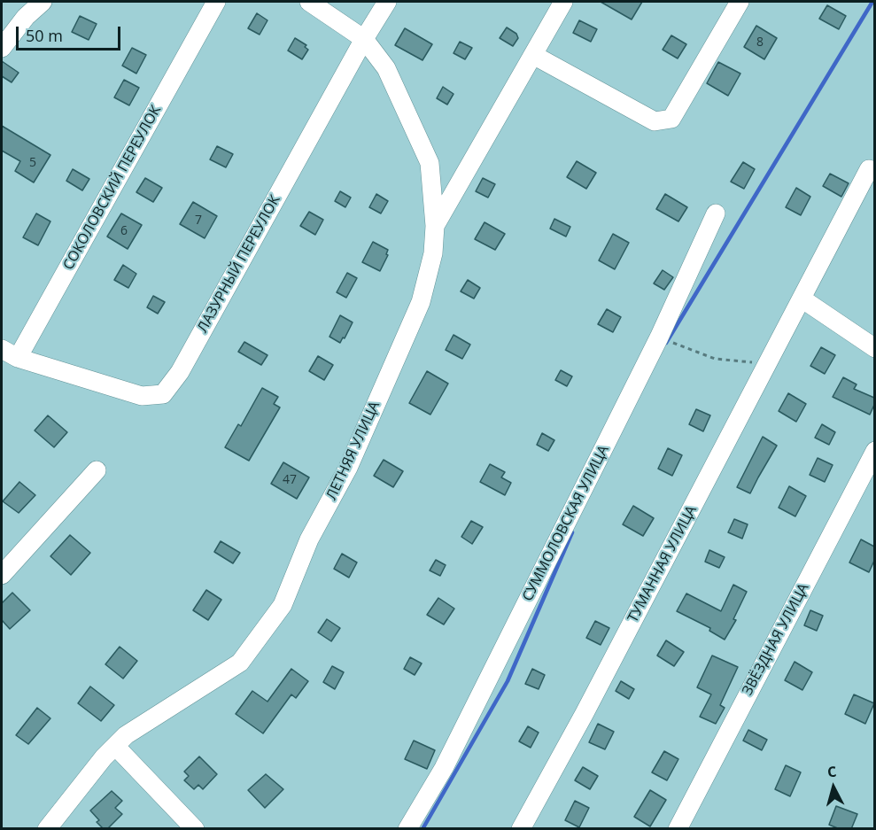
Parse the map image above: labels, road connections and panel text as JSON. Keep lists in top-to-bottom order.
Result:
{
  "streets": {
    "street": [
      "СОКОЛОВСКИЙ ПЕРЕУЛОК",
      "ЛАЗУРНЫЙ ПЕРЕУЛОК",
      "ЛЕТНЯЯ УЛИЦА",
      "СУММОЛОВСКАЯ УЛИЦА",
      "ТУМАННАЯ УЛИЦА",
      "ЗВЁЗДНАЯ УЛИЦА"
    ]
  },
  "crossings": [
    ["СОКОЛОВСКИЙ ПЕРЕУЛОК", "ЛАЗУРНЫЙ ПЕРЕУЛОК"]
  ],
  "house_numbers": [
    "8",
    "5",
    "7",
    "6",
    "47"
  ],
  "scale_bar": "50 m",
  "north": "top"
}
